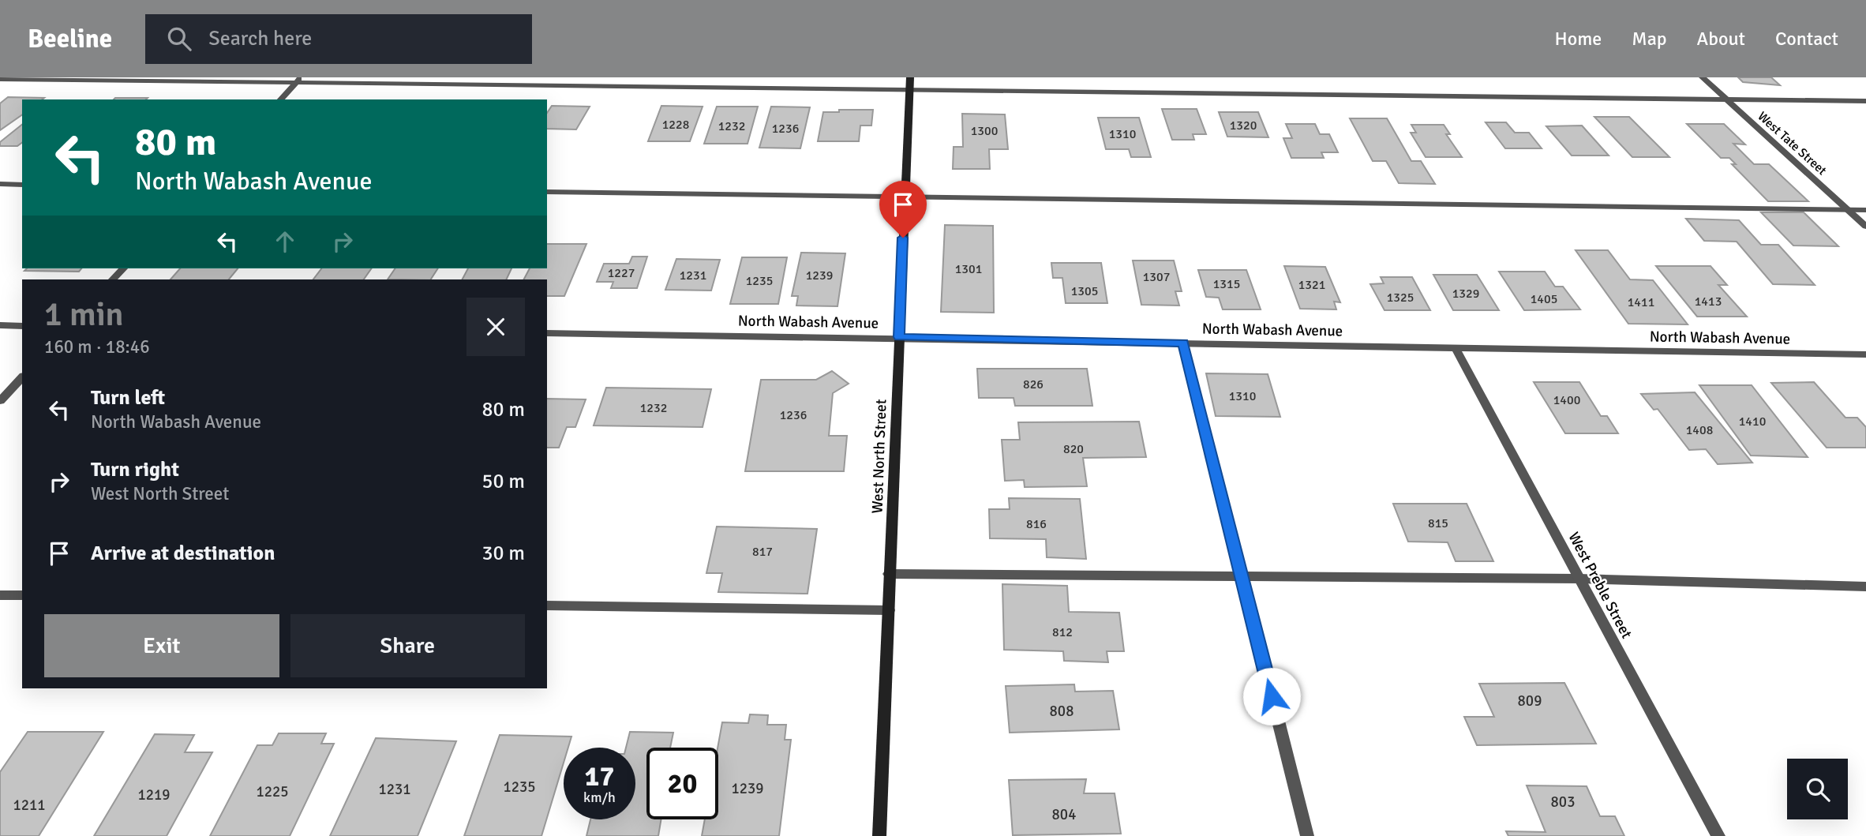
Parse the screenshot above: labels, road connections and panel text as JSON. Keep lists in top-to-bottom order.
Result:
{
  "streets": {
    "street": [
      "West Tate Street",
      "North Wabash Avenue",
      "West North Street",
      "West Preble Street"
    ]
  },
  "crossings": [
    ["North Wabash Avenue", "West North Street"],
    ["North Wabash Avenue", "West Preble Street"]
  ],
  "house_numbers": [
    "1228",
    "1320",
    "1232",
    "1236",
    "1300",
    "1310",
    "1301",
    "1227",
    "1231",
    "1239",
    "1307",
    "1235",
    "1315",
    "1321",
    "1305",
    "1329",
    "1325",
    "1405",
    "1413",
    "1411",
    "826",
    "1310",
    "1400",
    "1232",
    "1236",
    "1410",
    "1408",
    "820",
    "815",
    "816",
    "817",
    "812",
    "809",
    "808",
    "1235",
    "1239",
    "1231",
    "1225",
    "1219",
    "803",
    "1211",
    "804"
  ],
  "page": {
    "header": "Beeline",
    "search": "Search here",
    "nav": [
      "Home",
      "Map",
      "About",
      "Contact"
    ],
    "turn": ["80 m", "North Wabash Avenue"],
    "heading": ["1 min", "160 m · 18:46"],
    "list": [
      {
        "name": "Turn left",
        "note": "North Wabash Avenue",
        "value": "80 m"
      },
      {
        "name": "Turn right",
        "note": "West North Street",
        "value": "50 m"
      },
      {
        "name": "Arrive at destination",
        "value": "30 m"
      }
    ],
    "buttons": ["Exit", "Share"],
    "speed": "17 km/h",
    "limit": "20"
  }
}
